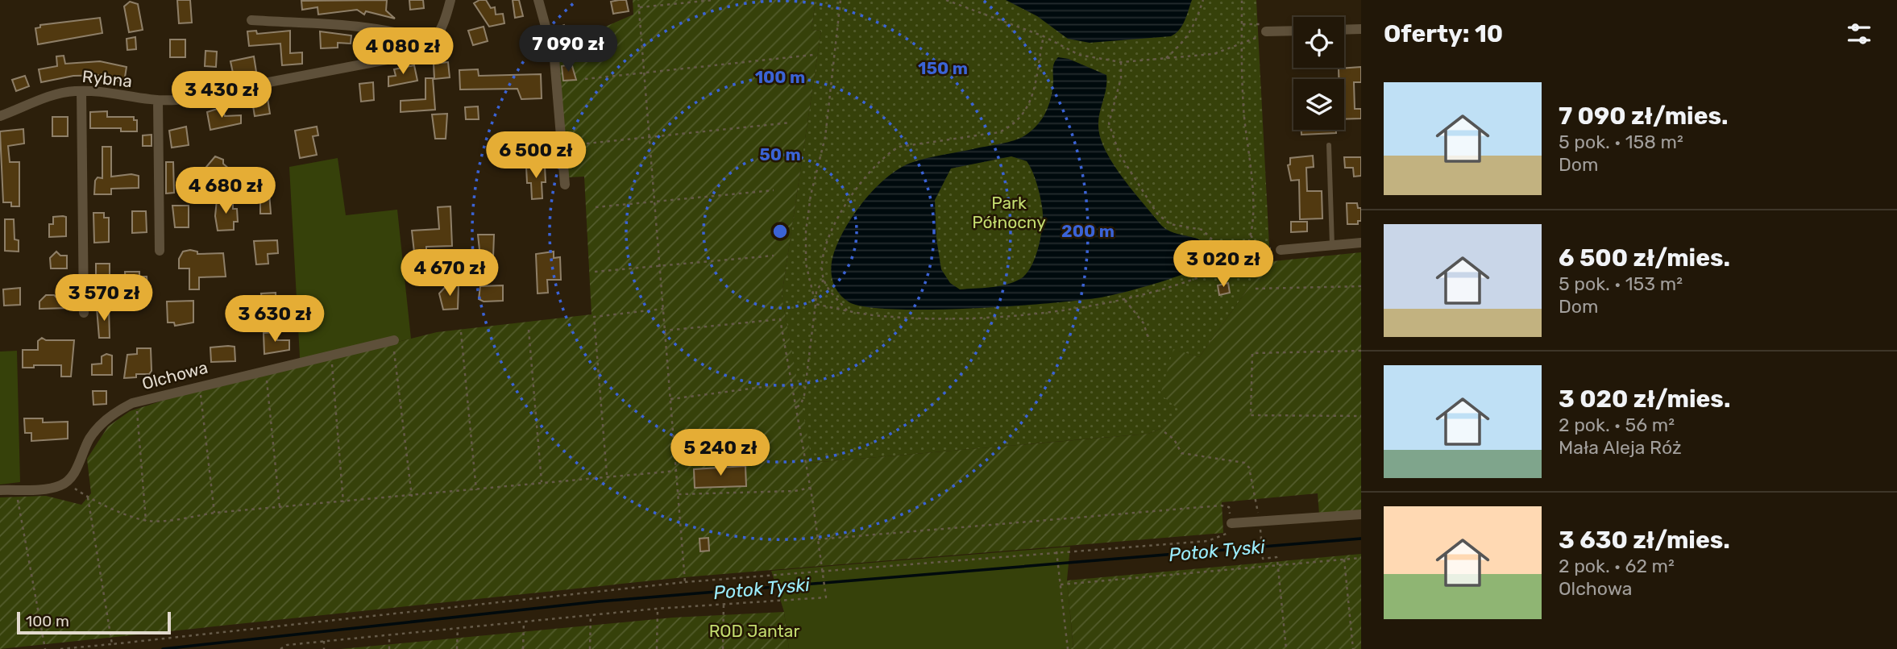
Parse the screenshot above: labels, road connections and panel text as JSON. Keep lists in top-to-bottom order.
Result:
{
  "streets": {
    "street": ["Rybna", "Olchowa"]
  },
  "water": ["Potok Tyski"],
  "parks": ["Park Północny", "ROD Jantar"],
  "scale_bar": "100 m",
  "page": {
    "heading": "Oferty: 10",
    "price": [
      "7 090 zł",
      "4 080 zł",
      "3 430 zł",
      "6 500 zł",
      "4 680 zł",
      "3 020 zł",
      "4 670 zł",
      "3 570 zł",
      "3 630 zł",
      "5 240 zł"
    ],
    "list": [
      {
        "name": "7 090 zł/mies.",
        "note": "5 pok. · 158 m² · Dom"
      },
      {
        "name": "6 500 zł/mies.",
        "note": "5 pok. · 153 m² · Dom"
      },
      {
        "name": "3 020 zł/mies.",
        "note": "2 pok. · 56 m² · Mała Aleja Róż"
      },
      {
        "name": "3 630 zł/mies.",
        "note": "2 pok. · 62 m² · Olchowa"
      }
    ],
    "scale": "100 m"
  },
  "rings": [
    "150 m",
    "100 m",
    "50 m",
    "200 m"
  ]
}
